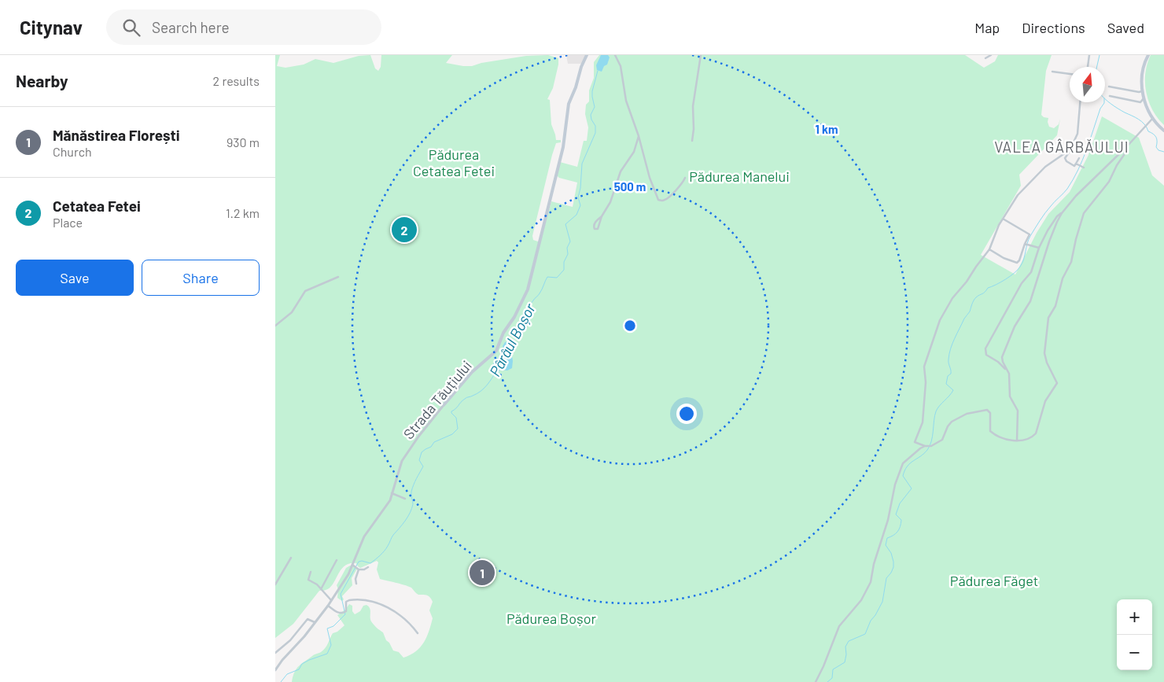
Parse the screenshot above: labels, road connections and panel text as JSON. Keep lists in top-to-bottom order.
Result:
{
  "streets": {
    "main road": ["Strada Tăuțiului"]
  },
  "districts": ["VALEA GÂRBĂULUI"],
  "water": ["Pârâul Boșor"],
  "parks": [
    "Pădurea Cetatea Fetei",
    "Pădurea Manelui",
    "Pădurea Făget",
    "Pădurea Boșor"
  ],
  "north": "top",
  "page": {
    "header": "Citynav",
    "search": "Search here",
    "nav": ["Map", "Directions", "Saved"],
    "heading": ["Nearby", "2 results"],
    "list": [
      {
        "mark": "1",
        "name": "Mănăstirea Florești",
        "note": "Church",
        "value": "930 m"
      },
      {
        "mark": "2",
        "name": "Cetatea Fetei",
        "note": "Place",
        "value": "1.2 km"
      }
    ],
    "pins": ["2", "1"],
    "buttons": ["Save", "Share"],
    "map_buttons": ["+", "−"]
  },
  "rings": ["1 km", "500 m"]
}
